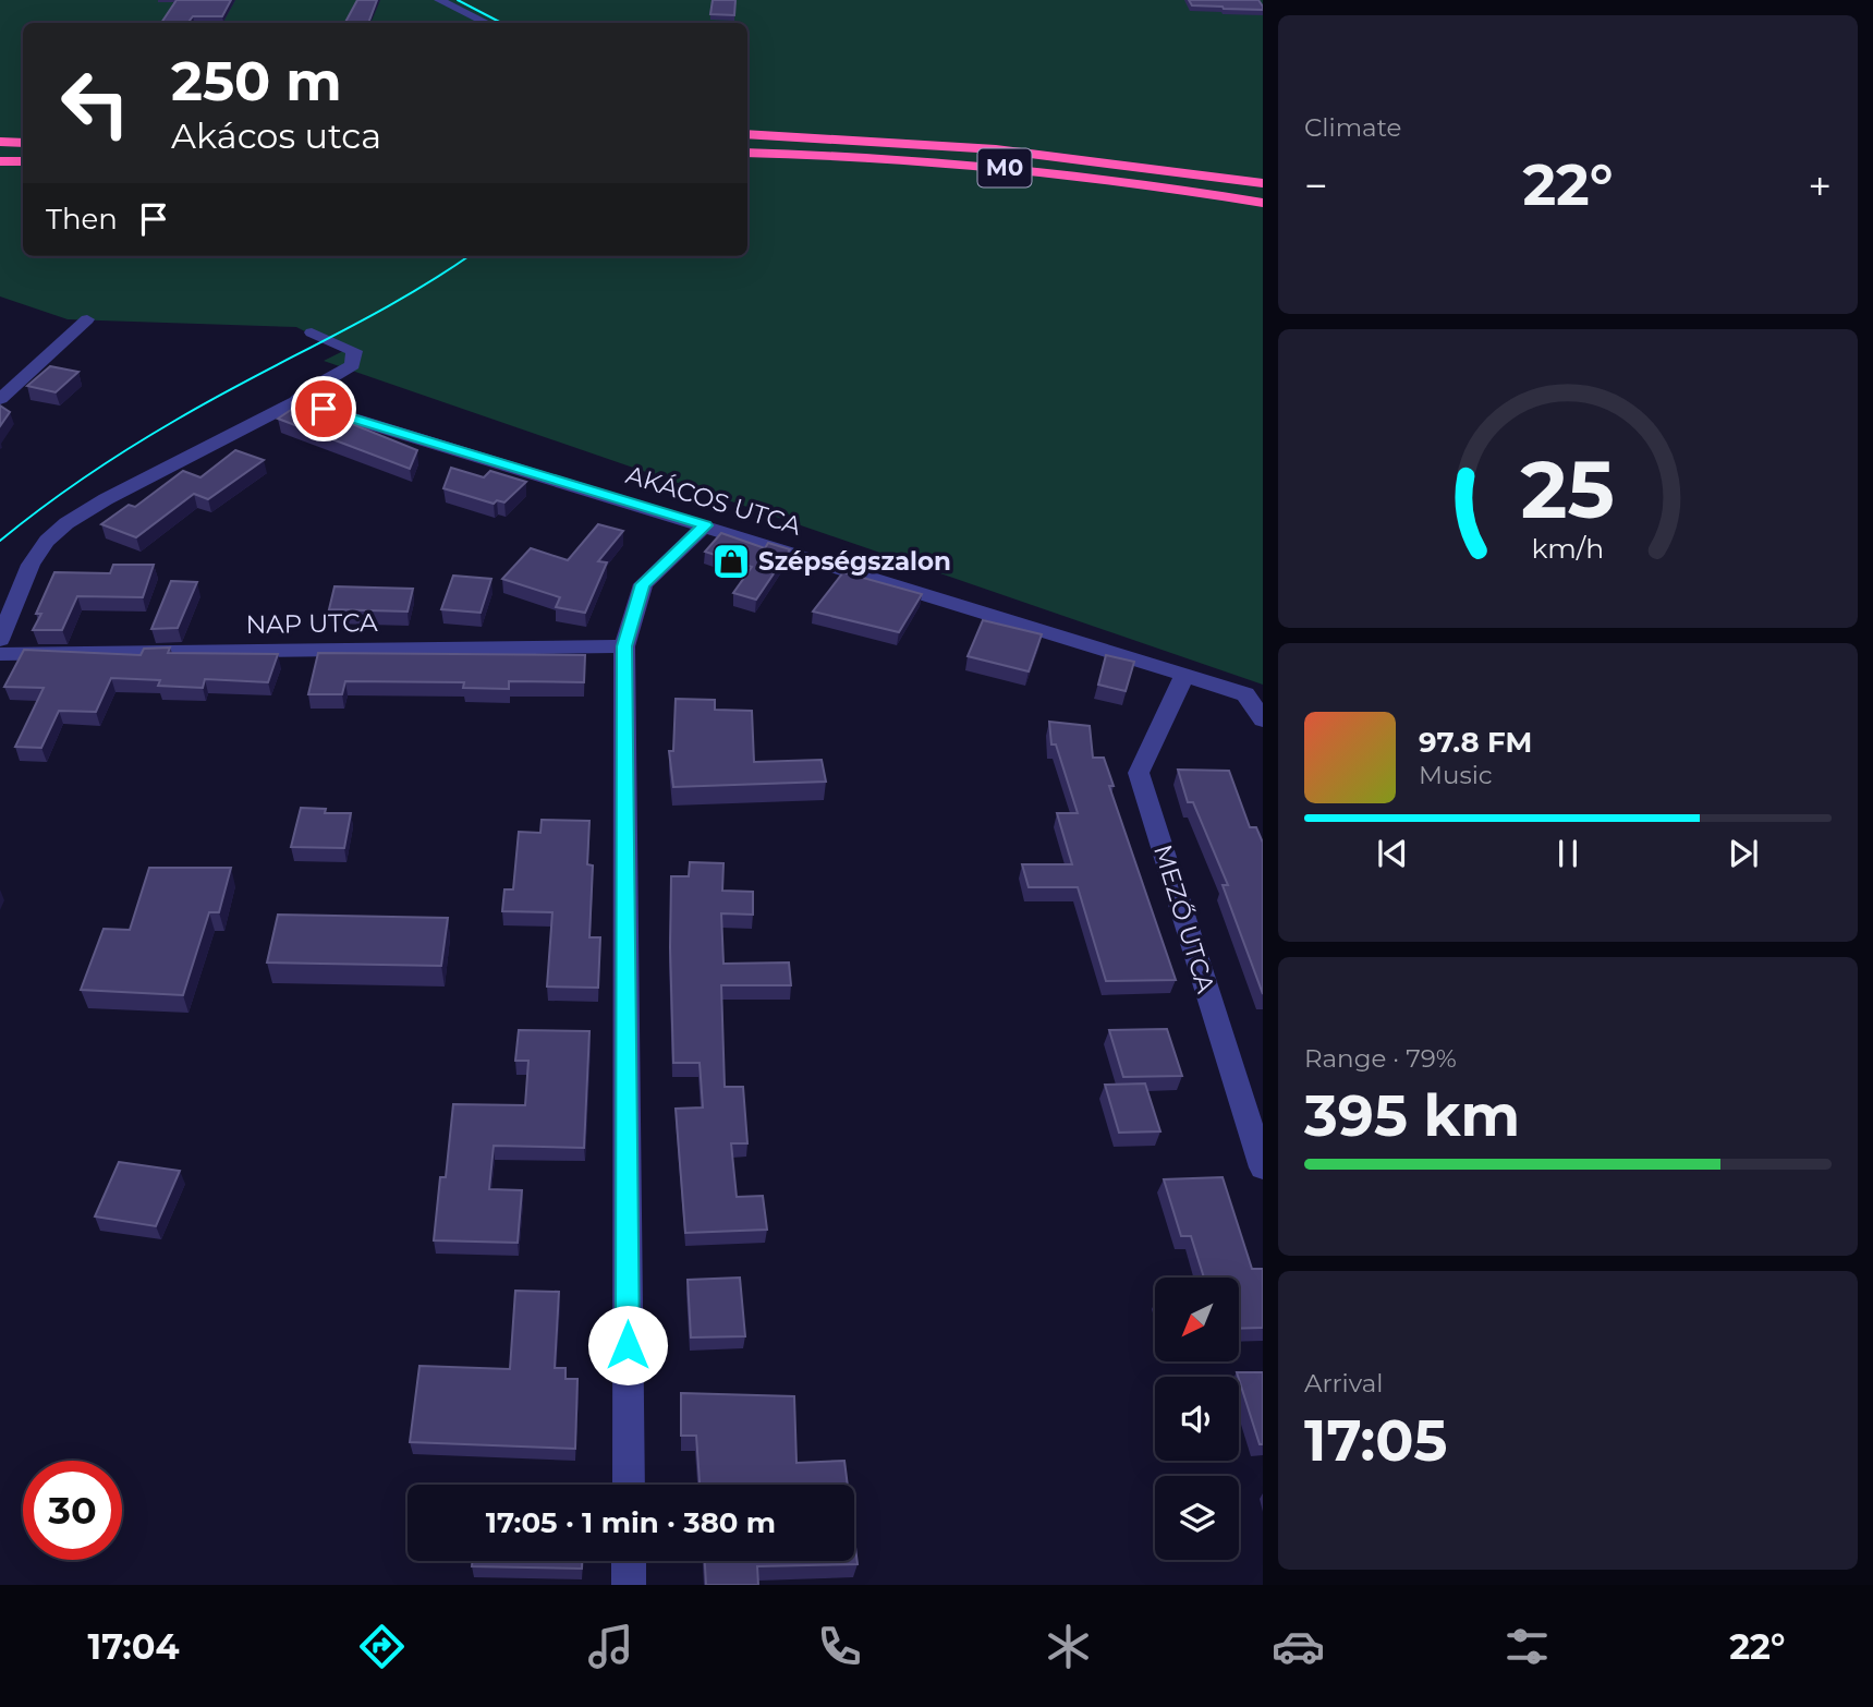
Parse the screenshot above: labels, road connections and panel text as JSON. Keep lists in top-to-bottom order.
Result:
{
  "streets": {
    "highway": ["M0"],
    "street": ["AKÁCOS UTCA", "NAP UTCA", "MEZŐ UTCA"]
  },
  "crossings": [
    ["AKÁCOS UTCA", "MEZŐ UTCA"]
  ],
  "places": {
    "shop": ["Szépségszalon"]
  },
  "north": "bottom left",
  "page": {
    "tile": [
      "Climate",
      ["Range · 79%", "395 km"],
      ["Arrival", "17:05"]
    ],
    "turn": ["250 m", "Akácos utca"],
    "heat": ["−", "22°", "+"],
    "then": "Then",
    "song": ["97.8 FM", "Music"],
    "limit": "30",
    "trip": "17:05 · 1 min · 380 m",
    "tabs": ["17:04", "22°"],
    "gauge": ["25", "km/h"]
  }
}
